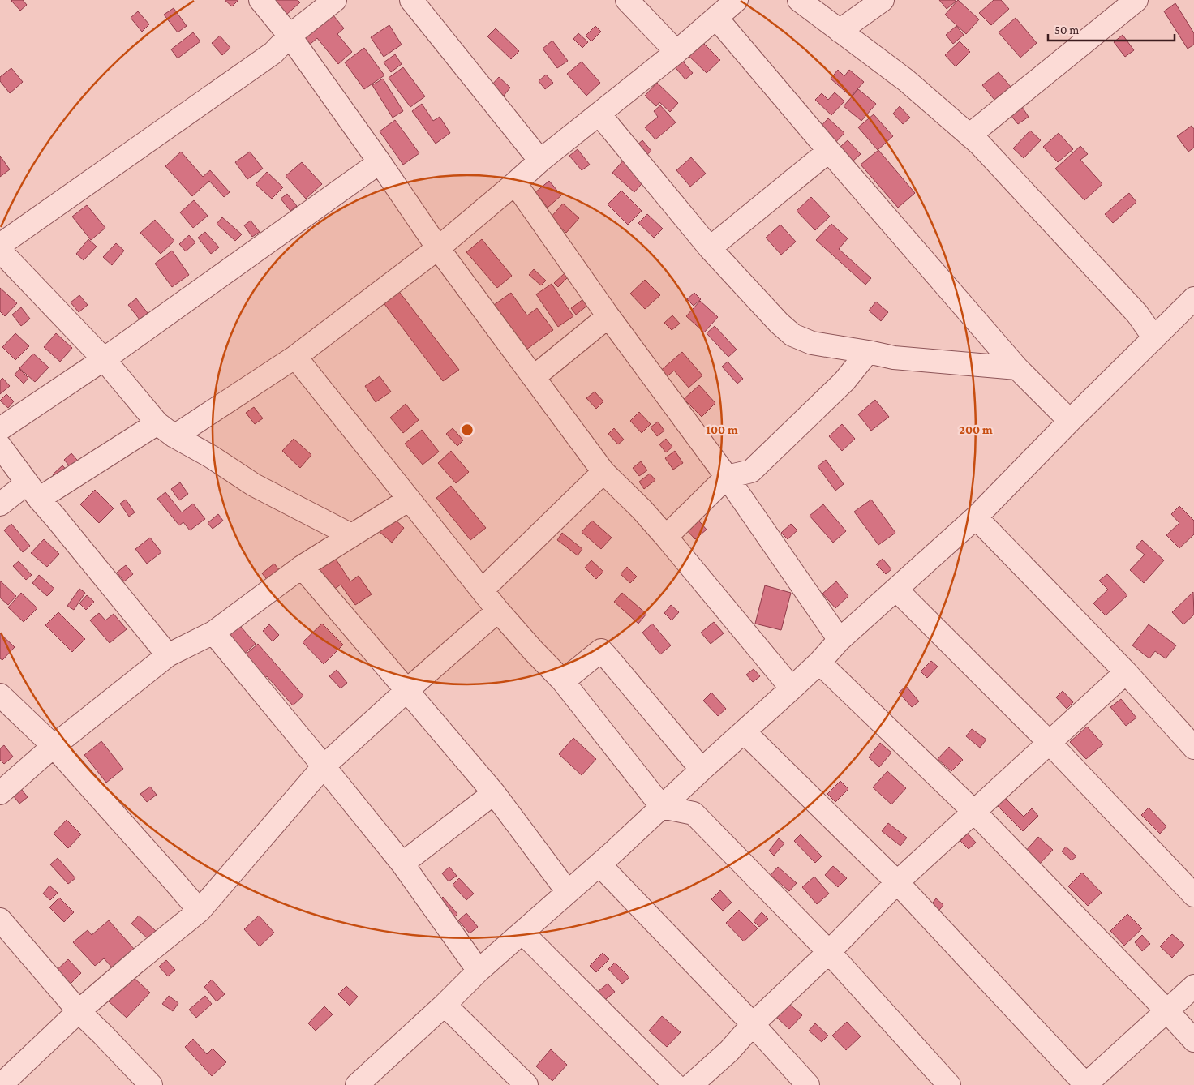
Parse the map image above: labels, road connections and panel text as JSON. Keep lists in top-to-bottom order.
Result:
{
  "scale_bar": "50 m",
  "rings": ["100 m", "200 m"]
}
